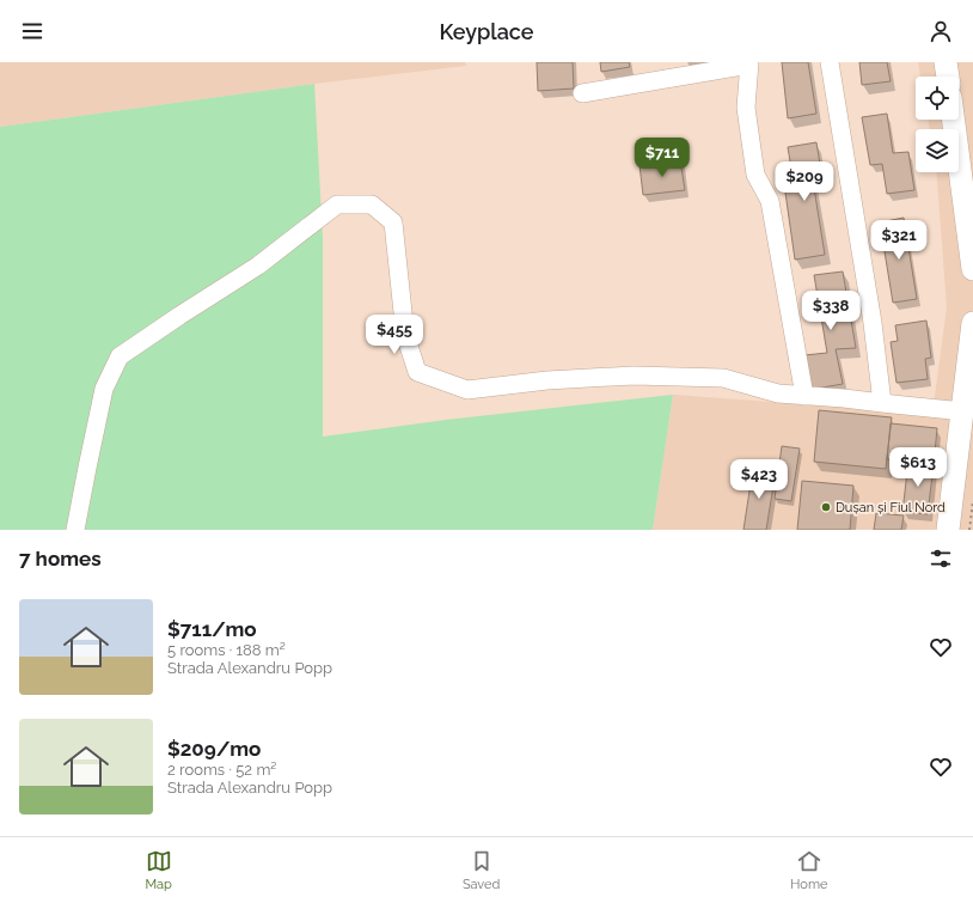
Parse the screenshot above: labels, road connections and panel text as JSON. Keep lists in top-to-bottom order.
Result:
{
  "places": ["Dușan și Fiul Nord"],
  "page": {
    "header": "Keyplace",
    "price": [
      "$711",
      "$209",
      "$321",
      "$338",
      "$455",
      "$613",
      "$423"
    ],
    "heading": "7 homes",
    "list": [
      {
        "name": "$711/mo",
        "note": "5 rooms · 188 m² · Strada Alexandru Popp"
      },
      {
        "name": "$209/mo",
        "note": "2 rooms · 52 m² · Strada Alexandru Popp"
      }
    ],
    "tabs": ["Map", "Saved", "Home"]
  }
}
